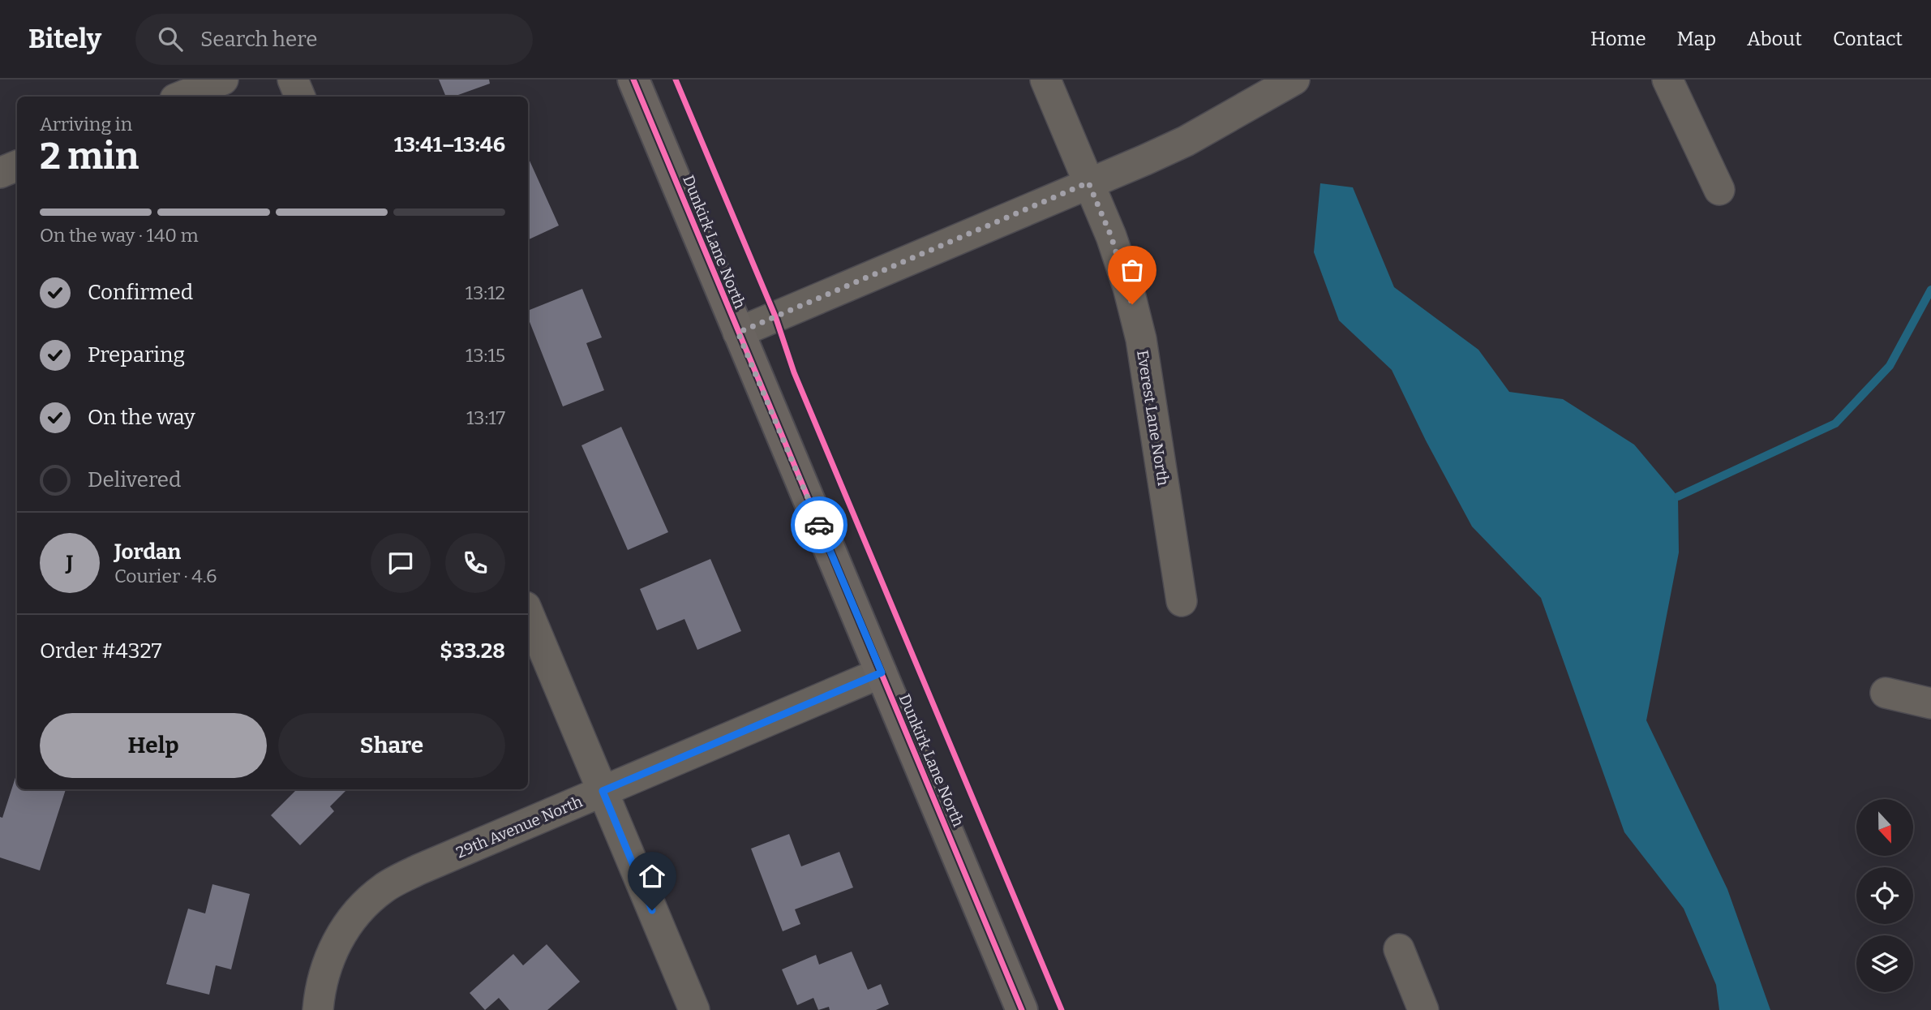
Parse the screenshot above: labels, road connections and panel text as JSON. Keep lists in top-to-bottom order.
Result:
{
  "streets": {
    "street": ["Dunkirk Lane North", "Everest Lane North", "29th Avenue North"]
  },
  "crossings": [
    ["Dunkirk Lane North", "29th Avenue North"]
  ],
  "north": "bottom",
  "page": {
    "header": "Bitely",
    "search": "Search here",
    "nav": [
      "Home",
      "Map",
      "About",
      "Contact"
    ],
    "heading": ["2 min", "Arriving in", "13:41–13:46"],
    "panel": [
      "Jordan",
      "Courier · 4.6",
      "Order #4327",
      "$33.28"
    ],
    "bar": "On the way · 140 m",
    "list": [
      ["Confirmed", "13:12"],
      ["Preparing", "13:15"],
      ["On the way", "13:17"],
      "Delivered"
    ],
    "round": "J",
    "buttons": ["Help", "Share"]
  }
}
